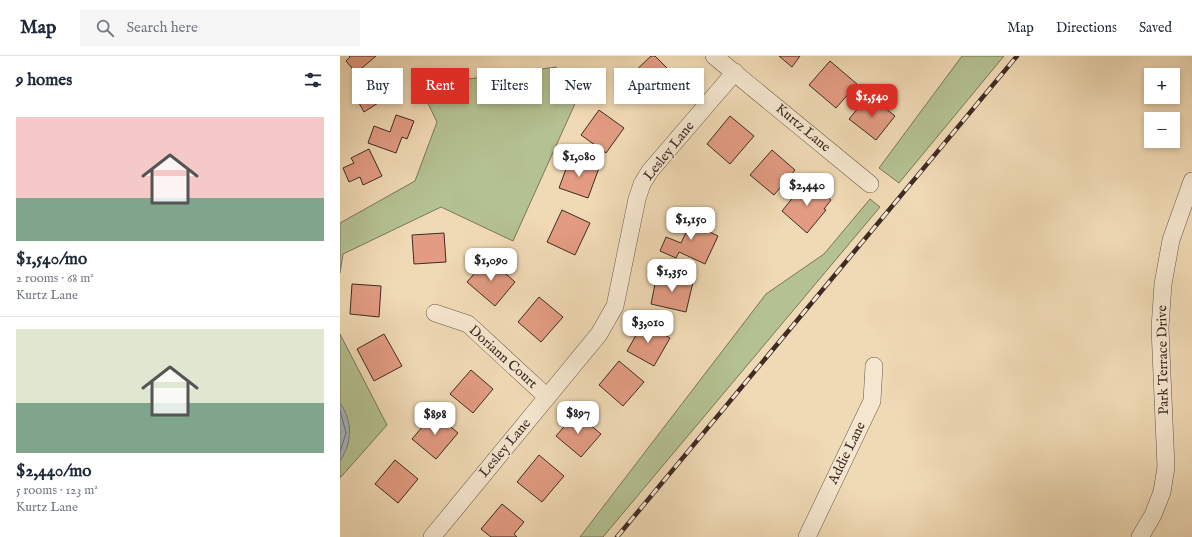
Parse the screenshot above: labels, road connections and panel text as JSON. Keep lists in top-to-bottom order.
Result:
{
  "streets": {
    "street": [
      "Kurtz Lane",
      "Lesley Lane",
      "Doriann Court",
      "Park Terrace Drive",
      "Addie Lane"
    ]
  },
  "crossings": [
    ["Kurtz Lane", "Lesley Lane"],
    ["Lesley Lane", "Doriann Court"]
  ],
  "page": {
    "header": "Map",
    "search": "Search here",
    "nav": ["Map", "Directions", "Saved"],
    "heading": "9 homes",
    "map_buttons": ["+", "−"],
    "chip": [
      "Buy",
      "Rent",
      "Filters",
      "New",
      "Apartment"
    ],
    "price": [
      "$1,540",
      "$1,080",
      "$2,440",
      "$1,150",
      "$1,090",
      "$1,350",
      "$3,010",
      "$897",
      "$898"
    ],
    "list": [
      {
        "name": "$1,540/mo",
        "note": "2 rooms · 68 m² · Kurtz Lane"
      },
      {
        "name": "$2,440/mo",
        "note": "5 rooms · 123 m² · Kurtz Lane"
      }
    ]
  }
}
